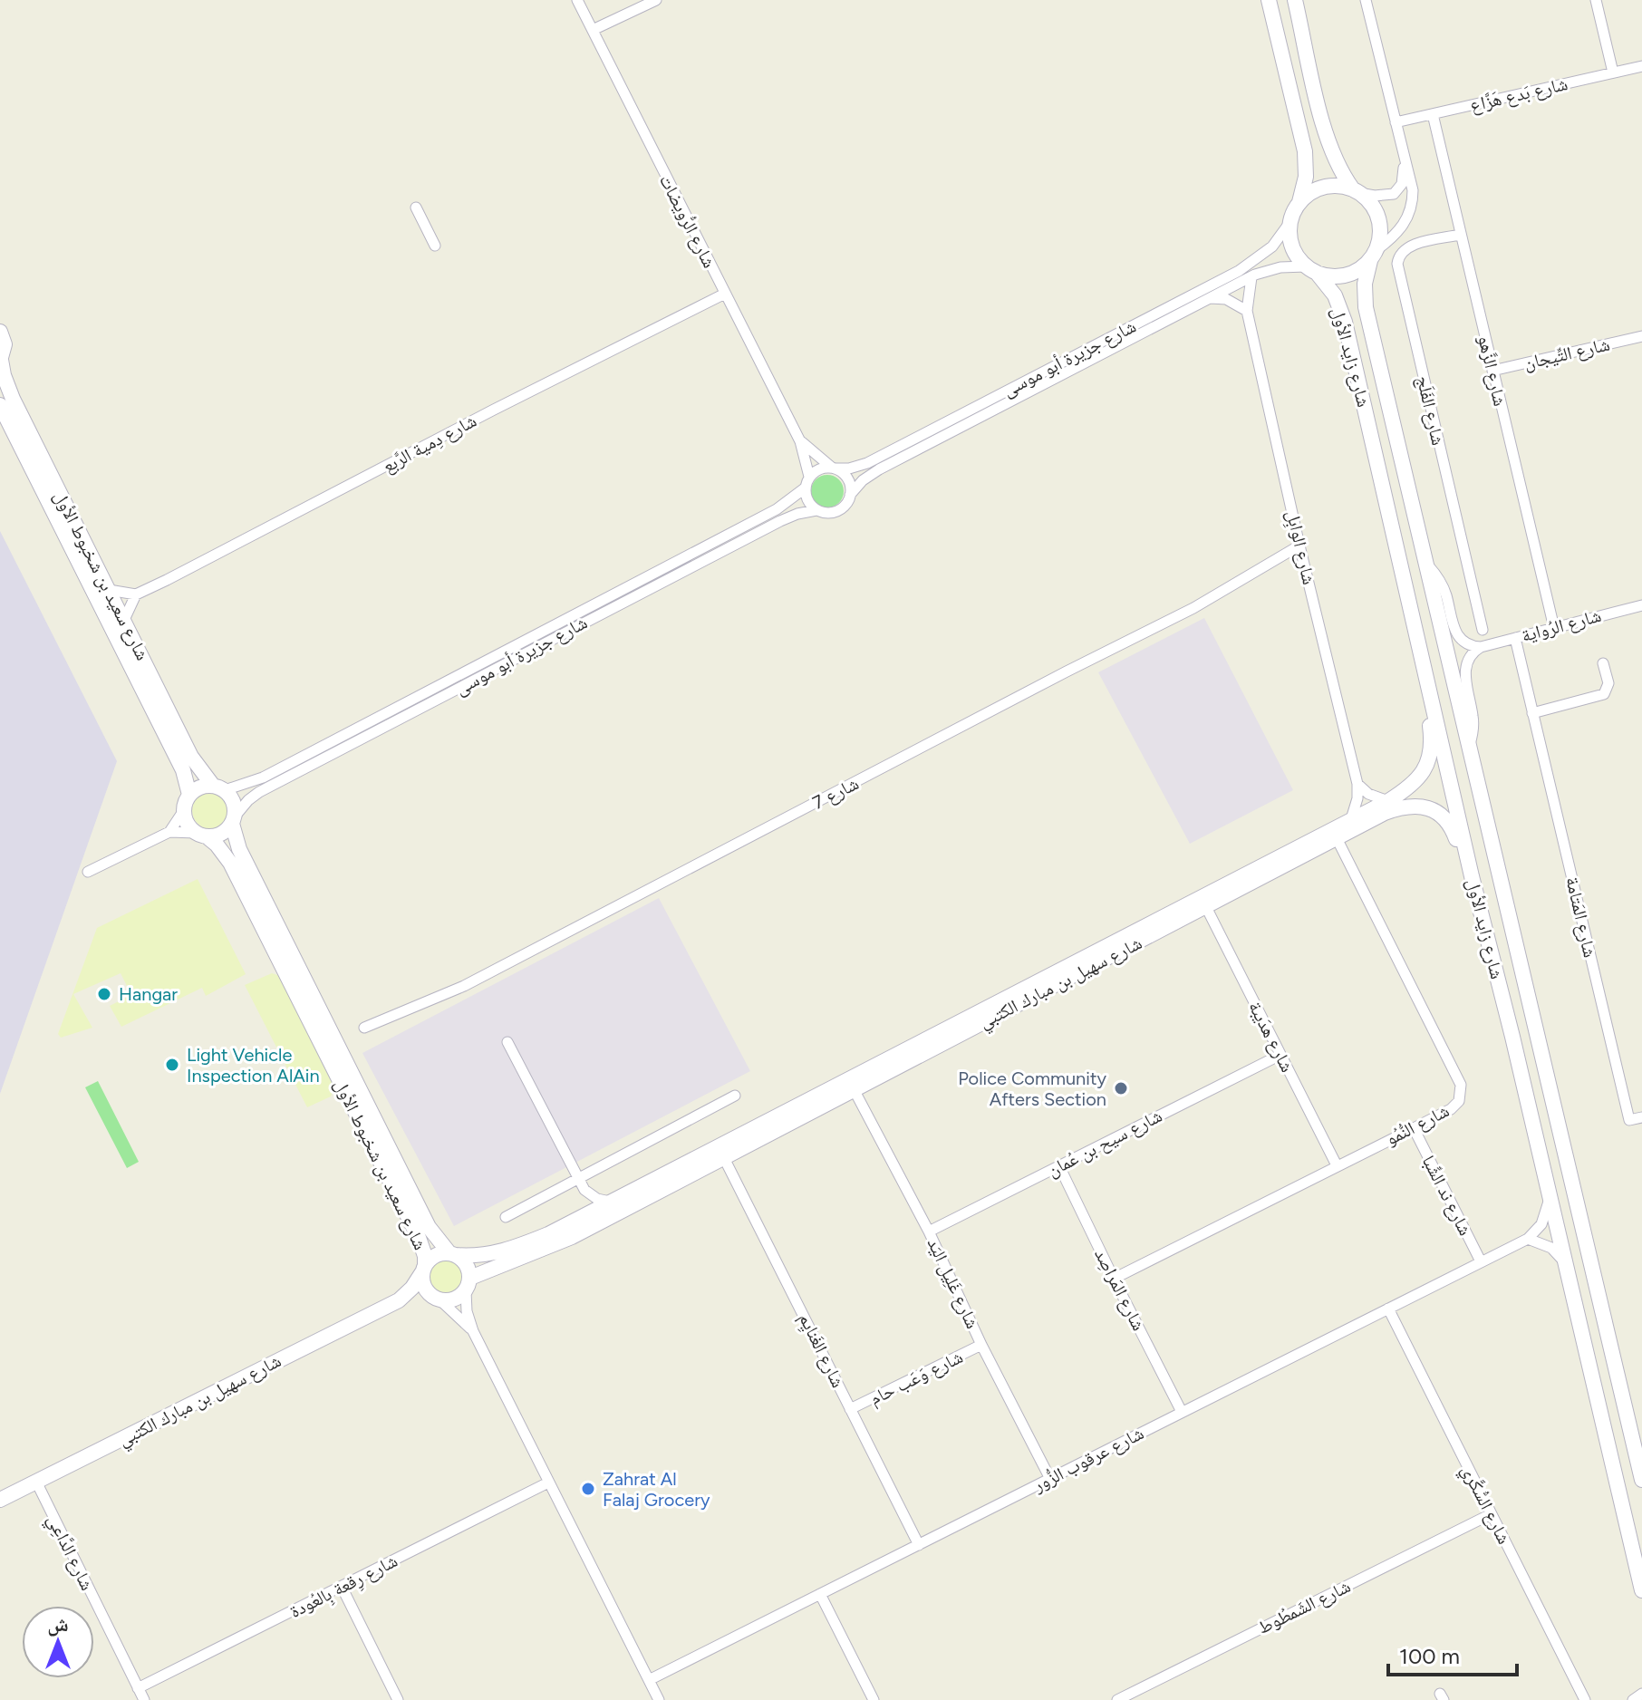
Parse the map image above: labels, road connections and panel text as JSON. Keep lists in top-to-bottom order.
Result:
{
  "streets": {
    "main road": ["شارع زايد الأول", "شارع سعيد بن شخبوط الأول", "شارع سهيل بن مبارك الكتبي"],
    "street": [
      "شارع بَدع هَزَّاع",
      "شارع الرُّويضات",
      "شارع التِّيجان",
      "شارع جزيرة أبو موسى",
      "شارع الزَّهو",
      "شارع الفَلَج",
      "شارع دِمية الرَّبع",
      "شارع الوابِل",
      "شارع الرُواية",
      "شارع 7",
      "شارع المَتامة",
      "شارع هدَيبة",
      "شارع النُّمُو",
      "شارع سيح بن عُمان",
      "شارع ند الشِّبا",
      "شارع غَلِيل اليَد",
      "شارع المَراصِد",
      "شارع الغَنايِم",
      "شارع وَعَب حام",
      "شارع عرقوب الزُّور",
      "شارع السُّكَّري",
      "شارع الدَّاعِي",
      "شارع رِقعة بِالعُودة",
      "شارع الشَمطُوط"
    ]
  },
  "crossings": [
    ["شارع بَدع هَزَّاع", "شارع الزَّهو"],
    ["شارع الرُّويضات", "شارع جزيرة أبو موسى"],
    ["شارع الرُّويضات", "شارع دِمية الرَّبع"],
    ["شارع التِّيجان", "شارع الزَّهو"],
    ["شارع زايد الأول", "شارع جزيرة أبو موسى"],
    ["شارع زايد الأول", "شارع سهيل بن مبارك الكتبي"],
    ["شارع جزيرة أبو موسى", "شارع الوابِل"],
    ["شارع جزيرة أبو موسى", "شارع سعيد بن شخبوط الأول"],
    ["شارع الزَّهو", "شارع الفَلَج"],
    ["شارع الزَّهو", "شارع الرُواية"],
    ["شارع الوابِل", "شارع 7"],
    ["شارع الوابِل", "شارع سهيل بن مبارك الكتبي"],
    ["شارع سعيد بن شخبوط الأول", "شارع سهيل بن مبارك الكتبي"],
    ["شارع الرُواية", "شارع المَتامة"],
    ["شارع سهيل بن مبارك الكتبي", "شارع هدَيبة"],
    ["شارع سهيل بن مبارك الكتبي", "شارع النُّمُو"],
    ["شارع سهيل بن مبارك الكتبي", "شارع غَلِيل اليَد"],
    ["شارع سهيل بن مبارك الكتبي", "شارع الغَنايِم"],
    ["شارع سهيل بن مبارك الكتبي", "شارع الدَّاعِي"],
    ["شارع هدَيبة", "شارع النُّمُو"],
    ["شارع هدَيبة", "شارع سيح بن عُمان"],
    ["شارع النُّمُو", "شارع ند الشِّبا"],
    ["شارع النُّمُو", "شارع المَراصِد"],
    ["شارع سيح بن عُمان", "شارع غَلِيل اليَد"],
    ["شارع سيح بن عُمان", "شارع المَراصِد"],
    ["شارع ند الشِّبا", "شارع عرقوب الزُّور"],
    ["شارع غَلِيل اليَد", "شارع وَعَب حام"],
    ["شارع غَلِيل اليَد", "شارع عرقوب الزُّور"],
    ["شارع المَراصِد", "شارع عرقوب الزُّور"],
    ["شارع الغَنايِم", "شارع وَعَب حام"],
    ["شارع الغَنايِم", "شارع عرقوب الزُّور"],
    ["شارع عرقوب الزُّور", "شارع السُّكَّري"],
    ["شارع السُّكَّري", "شارع الشَمطُوط"],
    ["شارع الدَّاعِي", "شارع رِقعة بِالعُودة"]
  ],
  "places": [
    "Hangar",
    "Light Vehicle Inspection AlAin",
    "Police Community Afters Section",
    "Zahrat Al Falaj Grocery"
  ],
  "scale_bar": "100 m",
  "north": "top"
}
